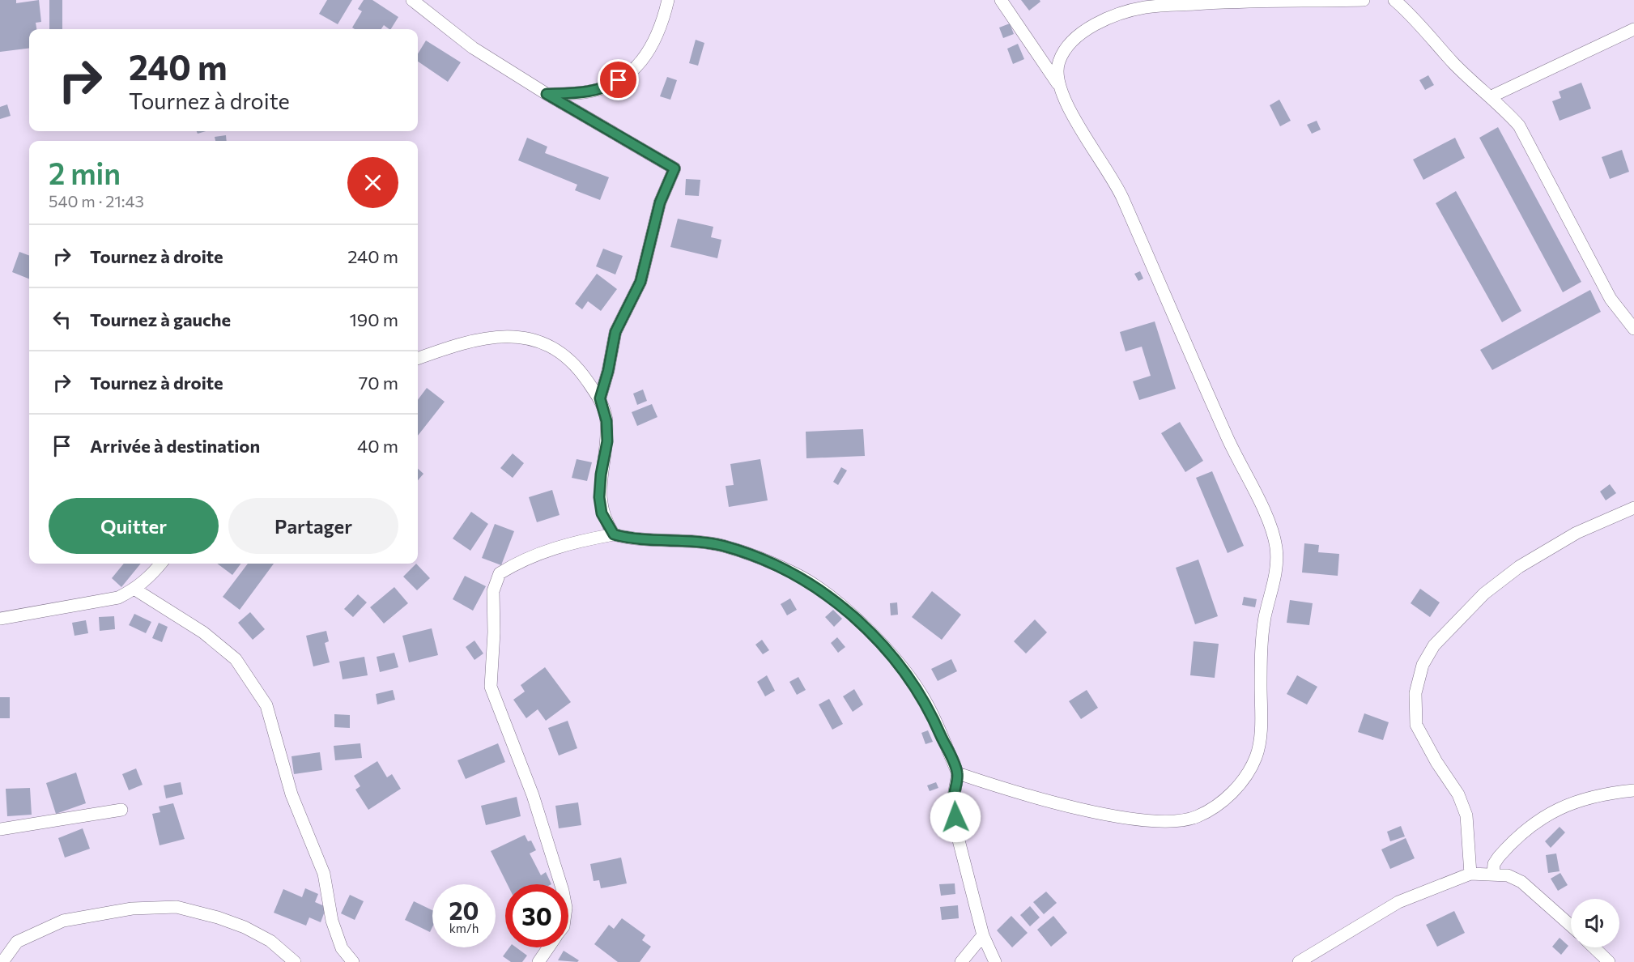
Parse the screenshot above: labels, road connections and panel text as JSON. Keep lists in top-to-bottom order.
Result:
{
  "page": {
    "turn": ["240 m", "Tournez à droite"],
    "heading": ["2 min", "540 m · 21:43"],
    "list": [
      {
        "name": "Tournez à droite",
        "value": "240 m"
      },
      {
        "name": "Tournez à gauche",
        "value": "190 m"
      },
      {
        "name": "Tournez à droite",
        "value": "70 m"
      },
      {
        "name": "Arrivée à destination",
        "value": "40 m"
      }
    ],
    "buttons": ["Quitter", "Partager"],
    "speed": "20 km/h",
    "limit": "30"
  }
}
